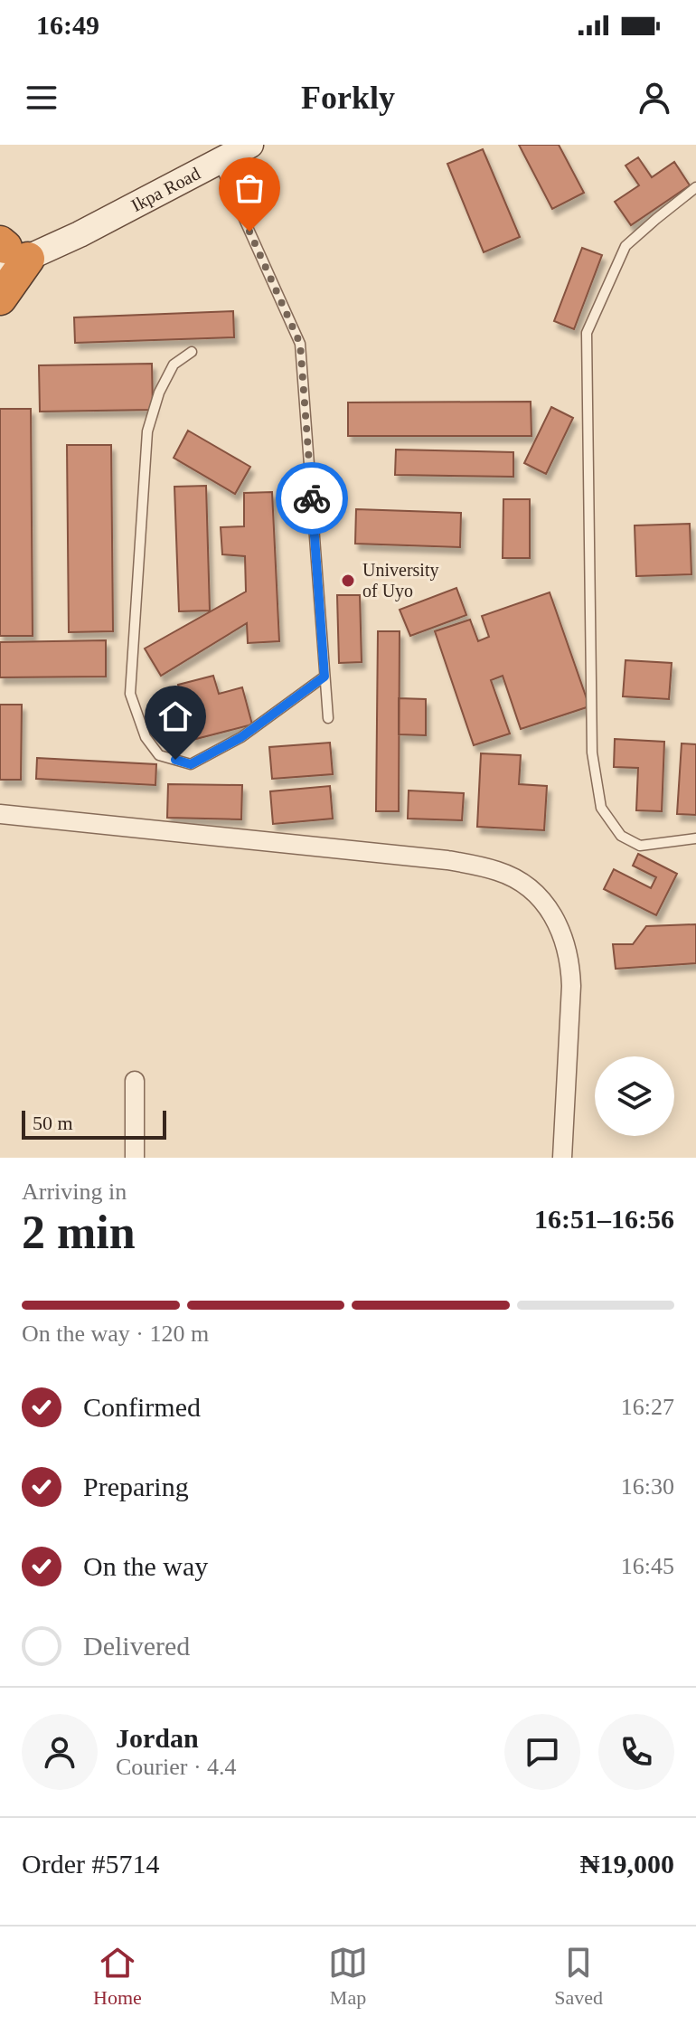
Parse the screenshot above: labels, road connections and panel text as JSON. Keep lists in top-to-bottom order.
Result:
{
  "streets": {
    "main road": ["Ikpa Road"]
  },
  "places": ["University of Uyo"],
  "scale_bar": "50 m",
  "page": {
    "status": "16:49",
    "header": "Forkly",
    "scale": "50 m",
    "heading": ["2 min", "Arriving in", "16:51–16:56"],
    "panel": [
      "Jordan",
      "Courier · 4.4",
      "Order #5714",
      "₦19,000"
    ],
    "bar": "On the way · 120 m",
    "list": [
      ["Confirmed", "16:27"],
      ["Preparing", "16:30"],
      ["On the way", "16:45"],
      "Delivered"
    ],
    "tabs": ["Home", "Map", "Saved"]
  }
}
